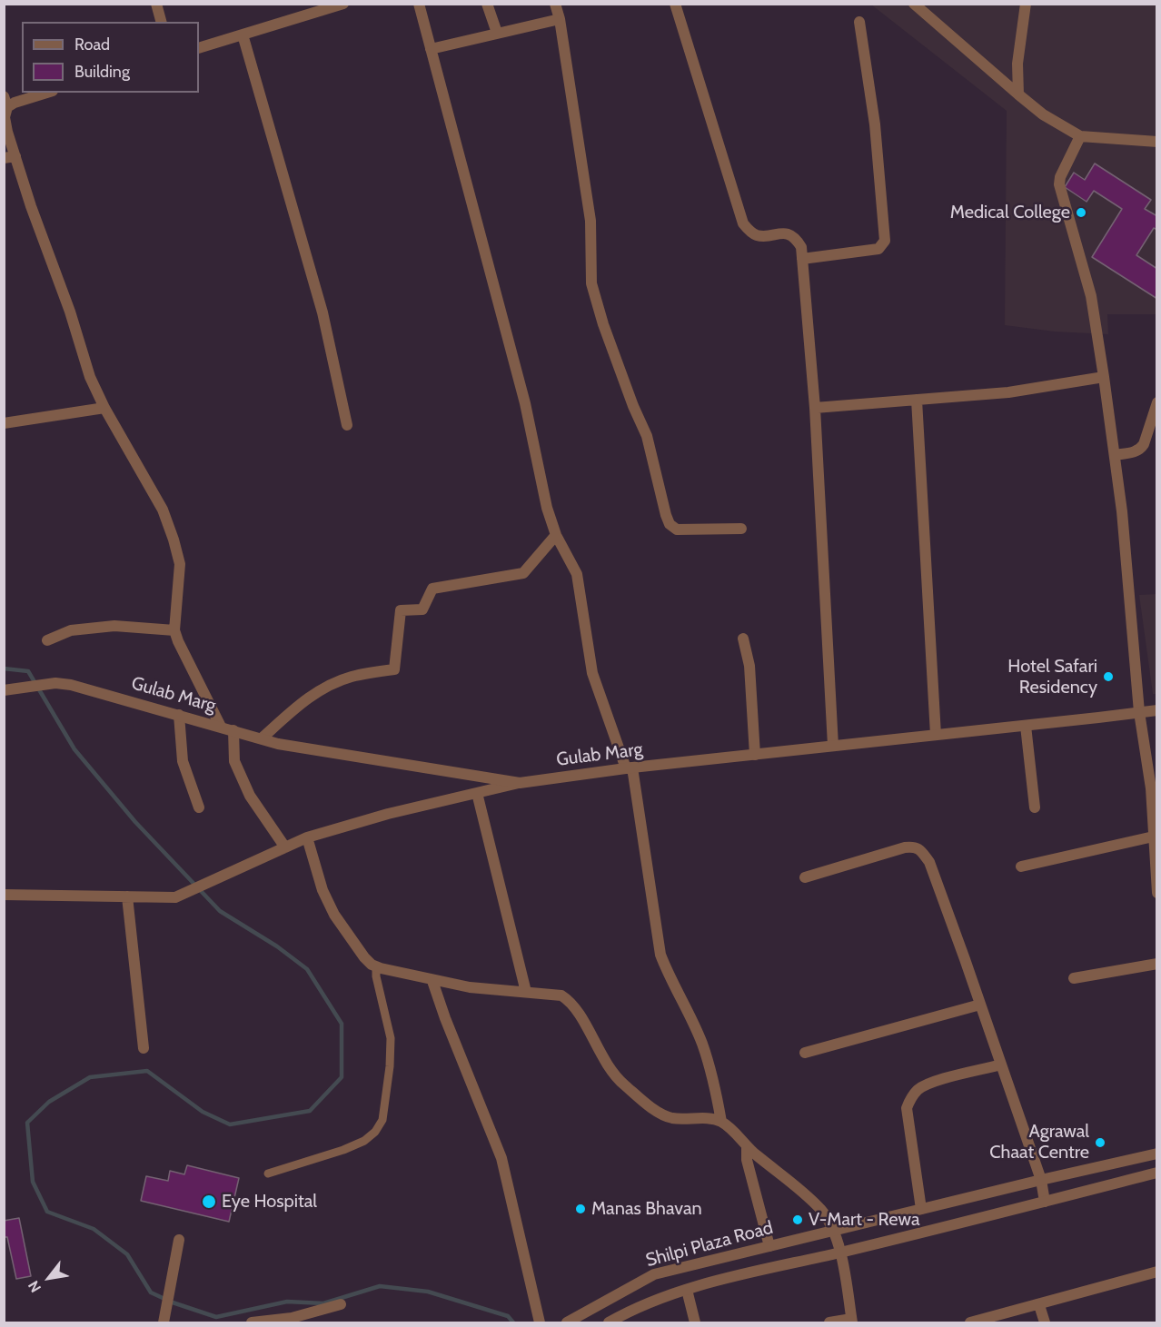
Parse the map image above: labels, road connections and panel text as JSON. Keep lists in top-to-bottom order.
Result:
{
  "streets": {
    "street": ["Gulab Marg", "Shilpi Plaza Road"]
  },
  "places": [
    "Medical College",
    "Hotel Safari Residency",
    "Agrawal Chaat Centre",
    "Eye Hospital",
    "Manas Bhavan",
    "V-Mart - Rewa"
  ],
  "legend": ["Road", "Building"],
  "north": "bottom left"
}
